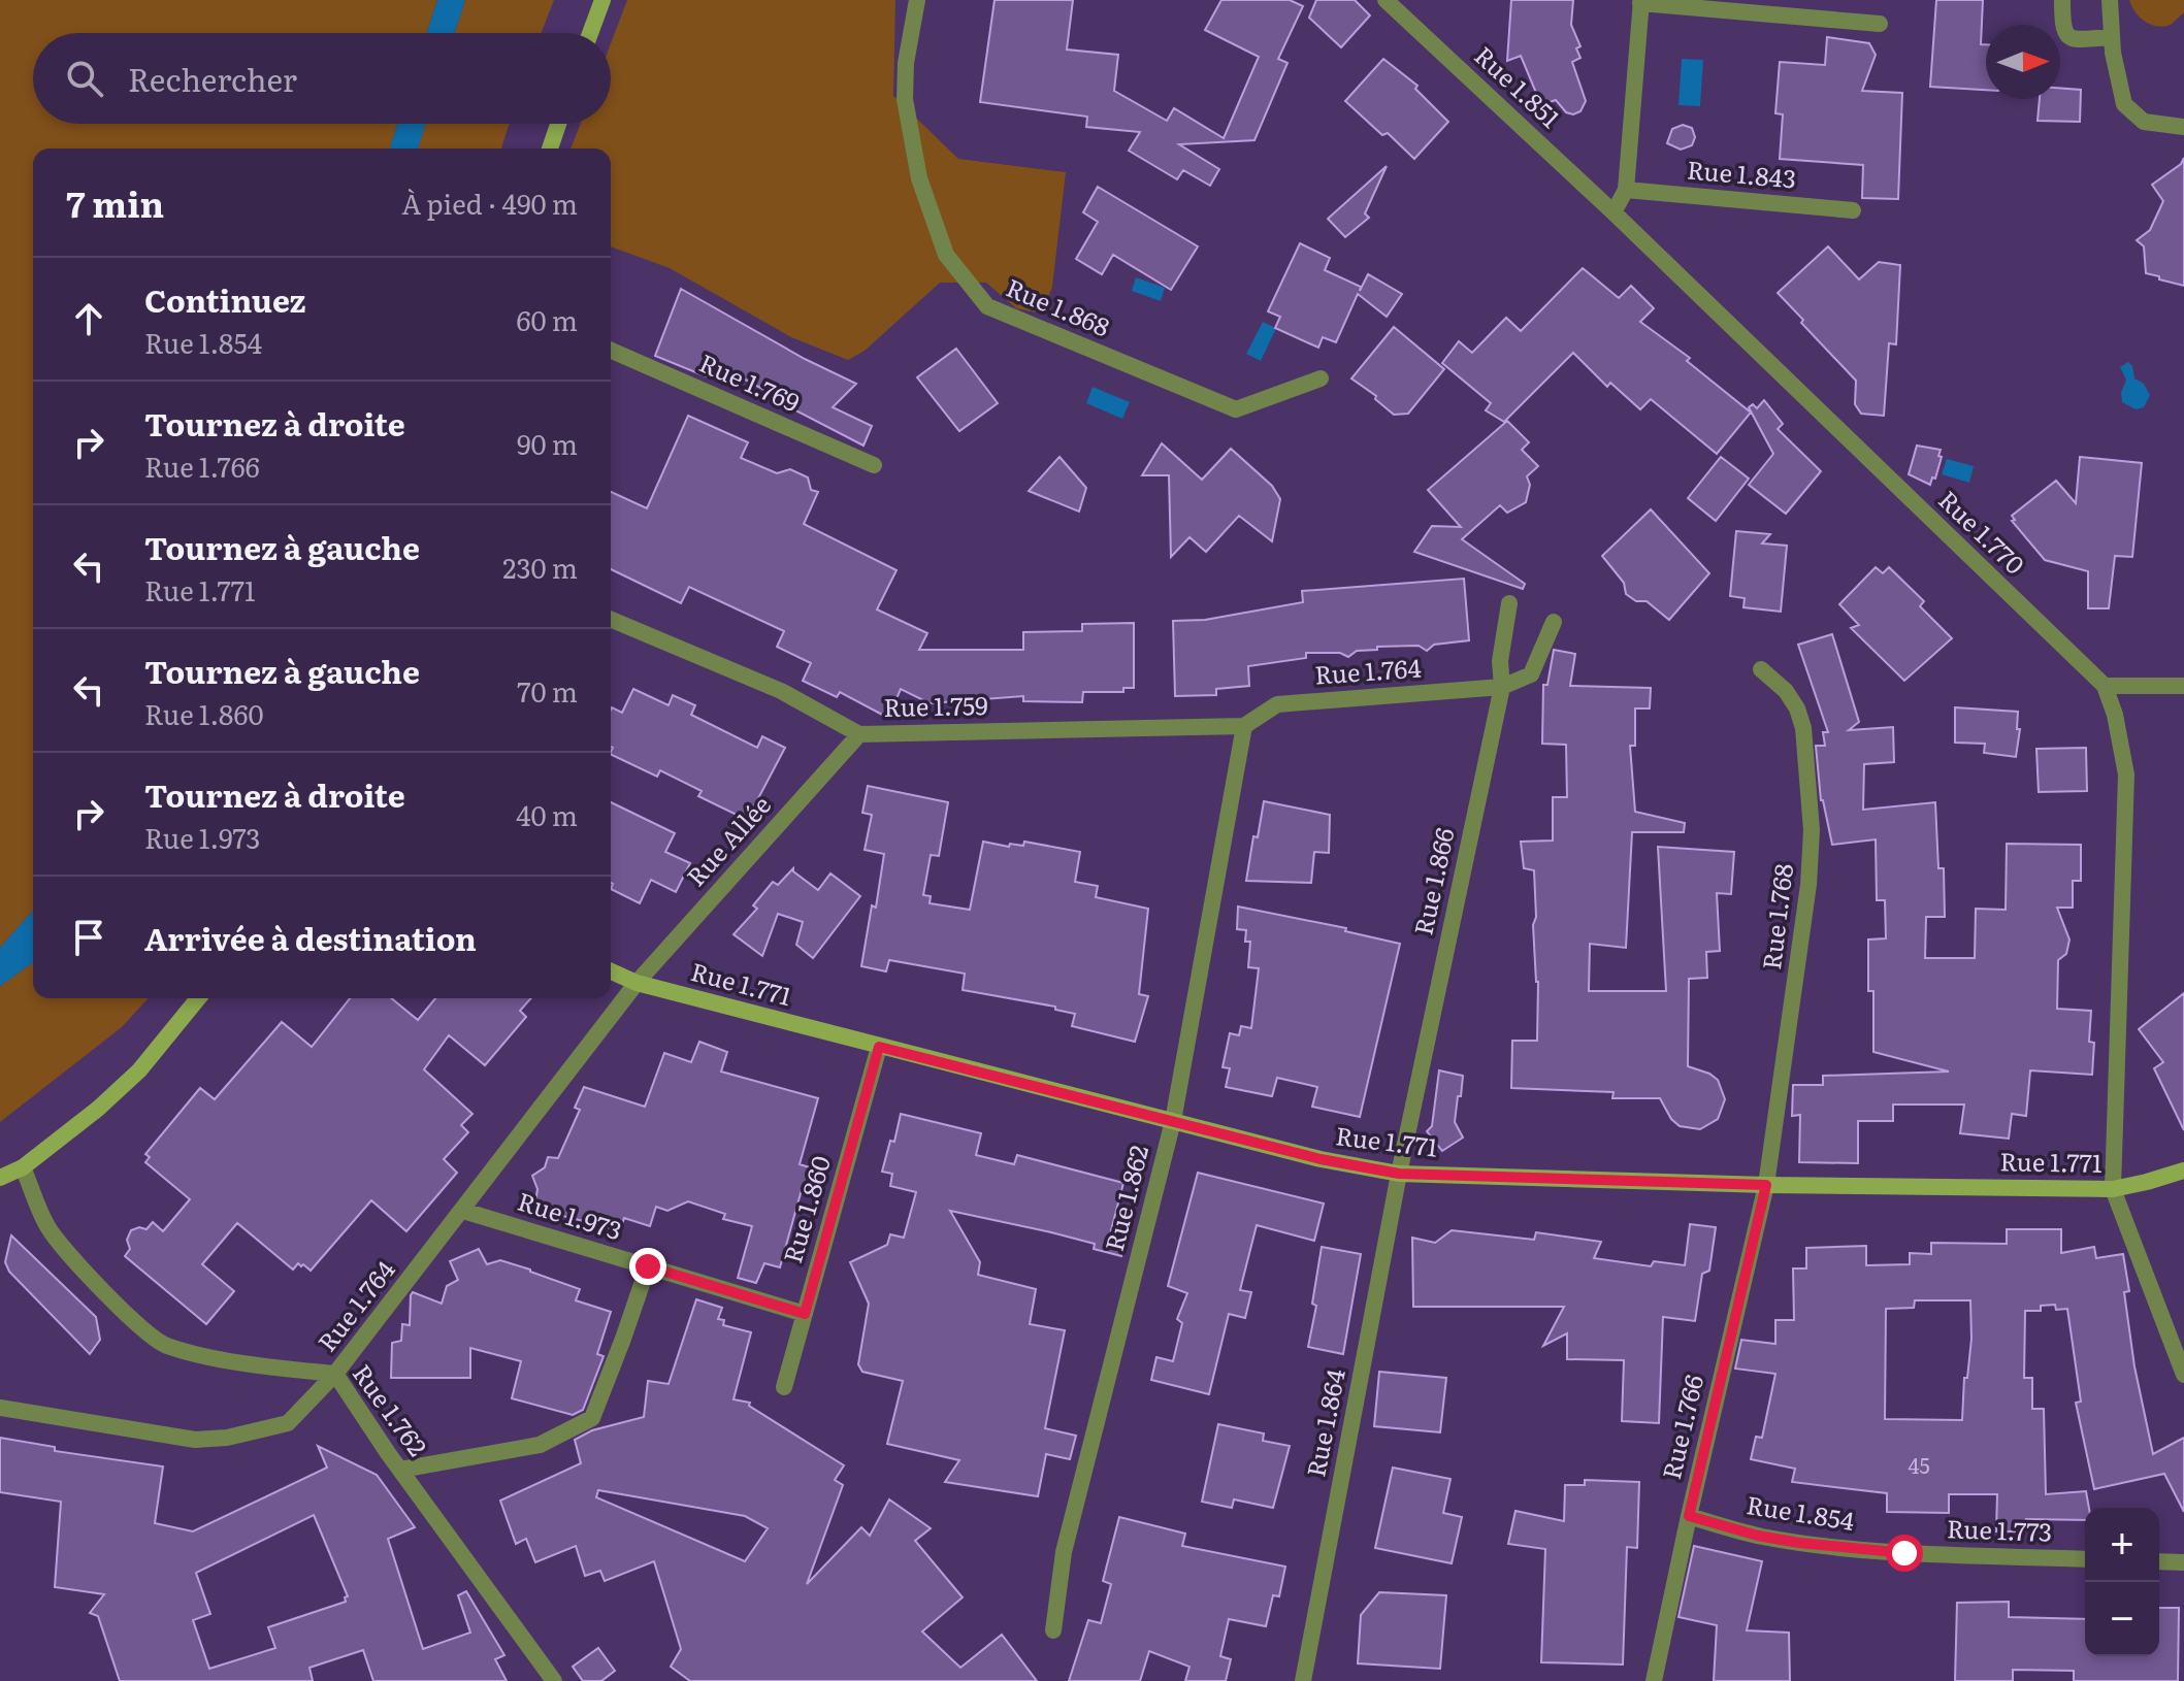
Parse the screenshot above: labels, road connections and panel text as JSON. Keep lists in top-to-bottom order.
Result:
{
  "streets": {
    "street": [
      "Rue 1.851",
      "Rue 1.843",
      "Rue 1.868",
      "Rue 1.769",
      "Rue 1.770",
      "Rue 1.764",
      "Rue 1.759",
      "Rue Allée",
      "Rue 1.866",
      "Rue 1.768",
      "Rue 1.771",
      "Rue 1.862",
      "Rue 1.860",
      "Rue 1.973",
      "Rue 1.762",
      "Rue 1.864",
      "Rue 1.766",
      "Rue 1.854",
      "Rue 1.773"
    ]
  },
  "crossings": [
    ["Rue 1.851", "Rue 1.770"],
    ["Rue 1.770", "Rue 1.771"],
    ["Rue 1.764", "Rue 1.759"],
    ["Rue 1.764", "Rue Allée"],
    ["Rue 1.764", "Rue 1.866"],
    ["Rue 1.764", "Rue 1.771"],
    ["Rue 1.764", "Rue 1.862"],
    ["Rue 1.764", "Rue 1.973"],
    ["Rue 1.764", "Rue 1.762"],
    ["Rue 1.759", "Rue Allée"],
    ["Rue 1.759", "Rue 1.862"],
    ["Rue Allée", "Rue 1.771"],
    ["Rue 1.866", "Rue 1.771"],
    ["Rue 1.866", "Rue 1.864"],
    ["Rue 1.768", "Rue 1.771"],
    ["Rue 1.768", "Rue 1.766"],
    ["Rue 1.771", "Rue 1.862"],
    ["Rue 1.771", "Rue 1.860"],
    ["Rue 1.771", "Rue 1.864"],
    ["Rue 1.771", "Rue 1.766"],
    ["Rue 1.860", "Rue 1.973"],
    ["Rue 1.766", "Rue 1.854"],
    ["Rue 1.854", "Rue 1.773"]
  ],
  "house_numbers": ["45"],
  "north": "right",
  "page": {
    "search": "Rechercher",
    "heading": ["7 min", "À pied · 490 m"],
    "list": [
      ["Continuez", "Rue 1.854", "60 m"],
      ["Tournez à droite", "Rue 1.766", "90 m"],
      ["Tournez à gauche", "Rue 1.771", "230 m"],
      ["Tournez à gauche", "Rue 1.860", "70 m"],
      ["Tournez à droite", "Rue 1.973", "40 m"],
      "Arrivée à destination"
    ],
    "map_buttons": ["+", "−"]
  }
}
